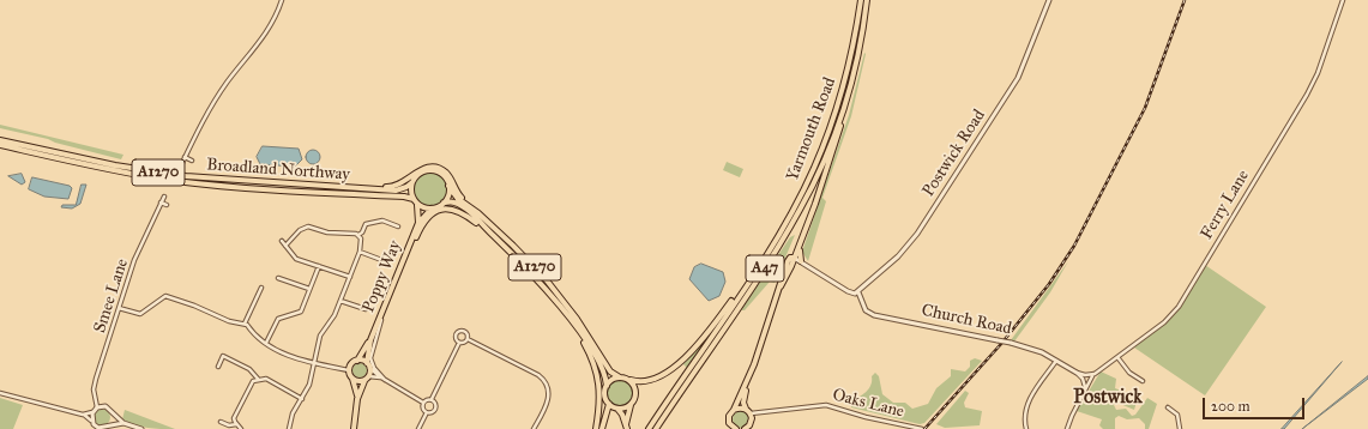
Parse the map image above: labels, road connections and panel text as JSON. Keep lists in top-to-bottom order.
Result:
{
  "streets": {
    "highway": [
      "Yarmouth Road",
      "Broadland Northway",
      "A1270",
      "A47",
      "Poppy Way"
    ],
    "street": [
      "Postwick Road",
      "Ferry Lane",
      "Smee Lane",
      "Church Road",
      "Oaks Lane"
    ]
  },
  "crossings": [
    ["Yarmouth Road", "A47"],
    ["Postwick Road", "Church Road"],
    ["Broadland Northway", "A1270"],
    ["Broadland Northway", "Poppy Way"],
    ["A1270", "A47"],
    ["A1270", "Poppy Way"]
  ],
  "districts": ["Postwick"],
  "scale_bar": "200 m"
}
